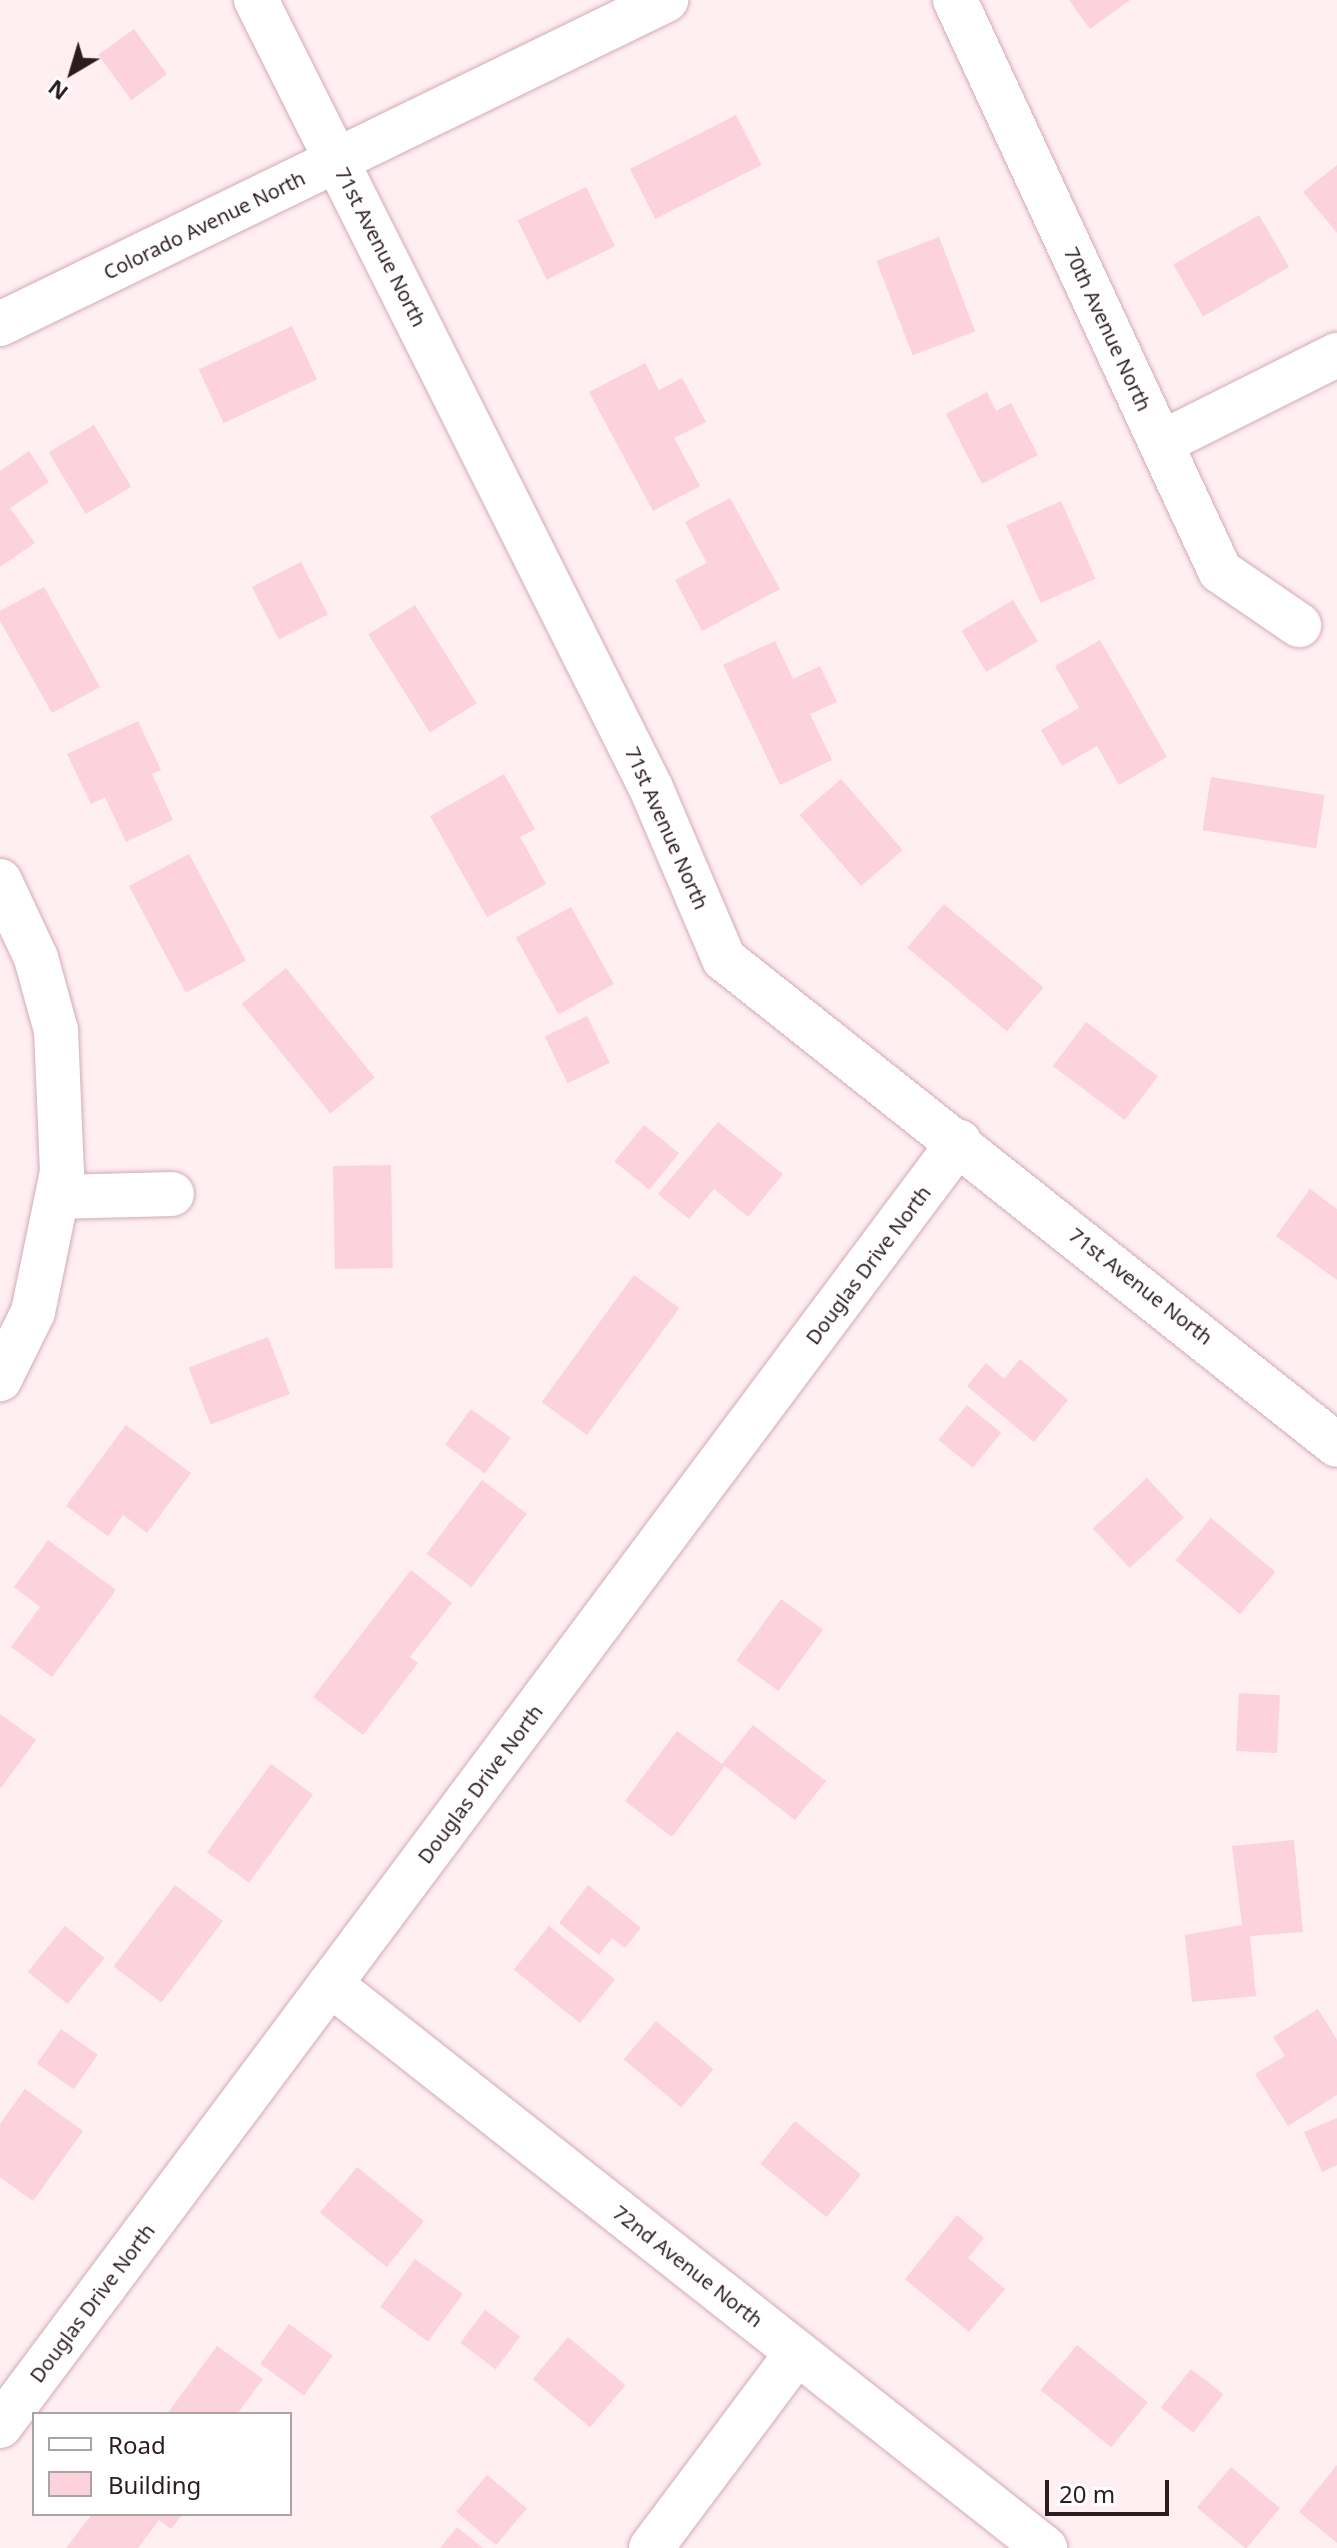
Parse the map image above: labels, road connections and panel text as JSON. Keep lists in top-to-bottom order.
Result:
{
  "streets": {
    "street": [
      "Colorado Avenue North",
      "71st Avenue North",
      "70th Avenue North",
      "Douglas Drive North",
      "72nd Avenue North"
    ]
  },
  "crossings": [
    ["Colorado Avenue North", "71st Avenue North"],
    ["71st Avenue North", "Douglas Drive North"],
    ["Douglas Drive North", "72nd Avenue North"]
  ],
  "legend": ["Road", "Building"],
  "scale_bar": "20 m",
  "north": "bottom left"
}
